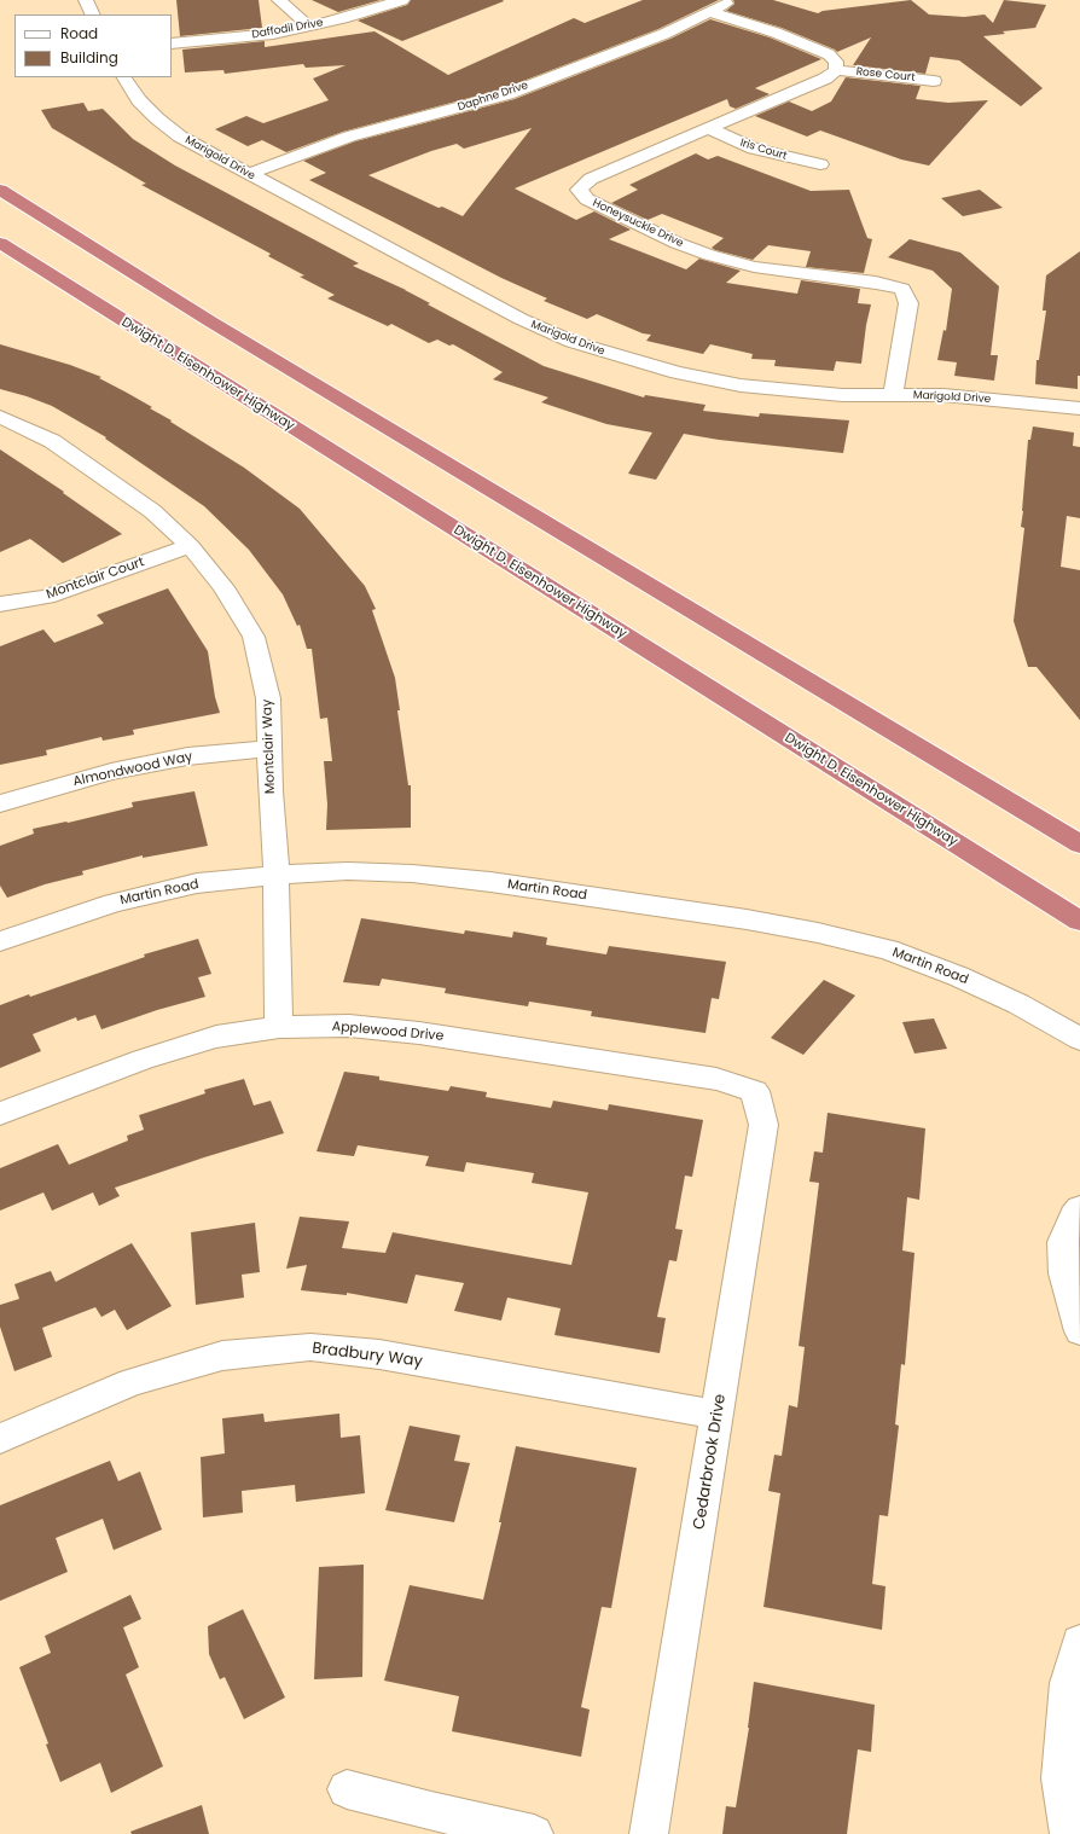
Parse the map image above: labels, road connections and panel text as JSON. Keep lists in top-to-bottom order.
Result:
{
  "streets": {
    "highway": ["Dwight D. Eisenhower Highway"],
    "street": [
      "Daffodil Drive",
      "Rose Court",
      "Daphne Drive",
      "Iris Court",
      "Marigold Drive",
      "Honeysuckle Drive",
      "Montclair Court",
      "Montclair Way",
      "Almondwood Way",
      "Martin Road",
      "Applewood Drive",
      "Bradbury Way",
      "Cedarbrook Drive"
    ]
  },
  "crossings": [
    ["Rose Court", "Honeysuckle Drive"],
    ["Daphne Drive", "Marigold Drive"],
    ["Iris Court", "Honeysuckle Drive"],
    ["Marigold Drive", "Honeysuckle Drive"],
    ["Montclair Court", "Montclair Way"],
    ["Montclair Way", "Almondwood Way"],
    ["Montclair Way", "Martin Road"],
    ["Montclair Way", "Applewood Drive"],
    ["Applewood Drive", "Cedarbrook Drive"],
    ["Bradbury Way", "Cedarbrook Drive"]
  ],
  "legend": ["Road", "Building"]
}
